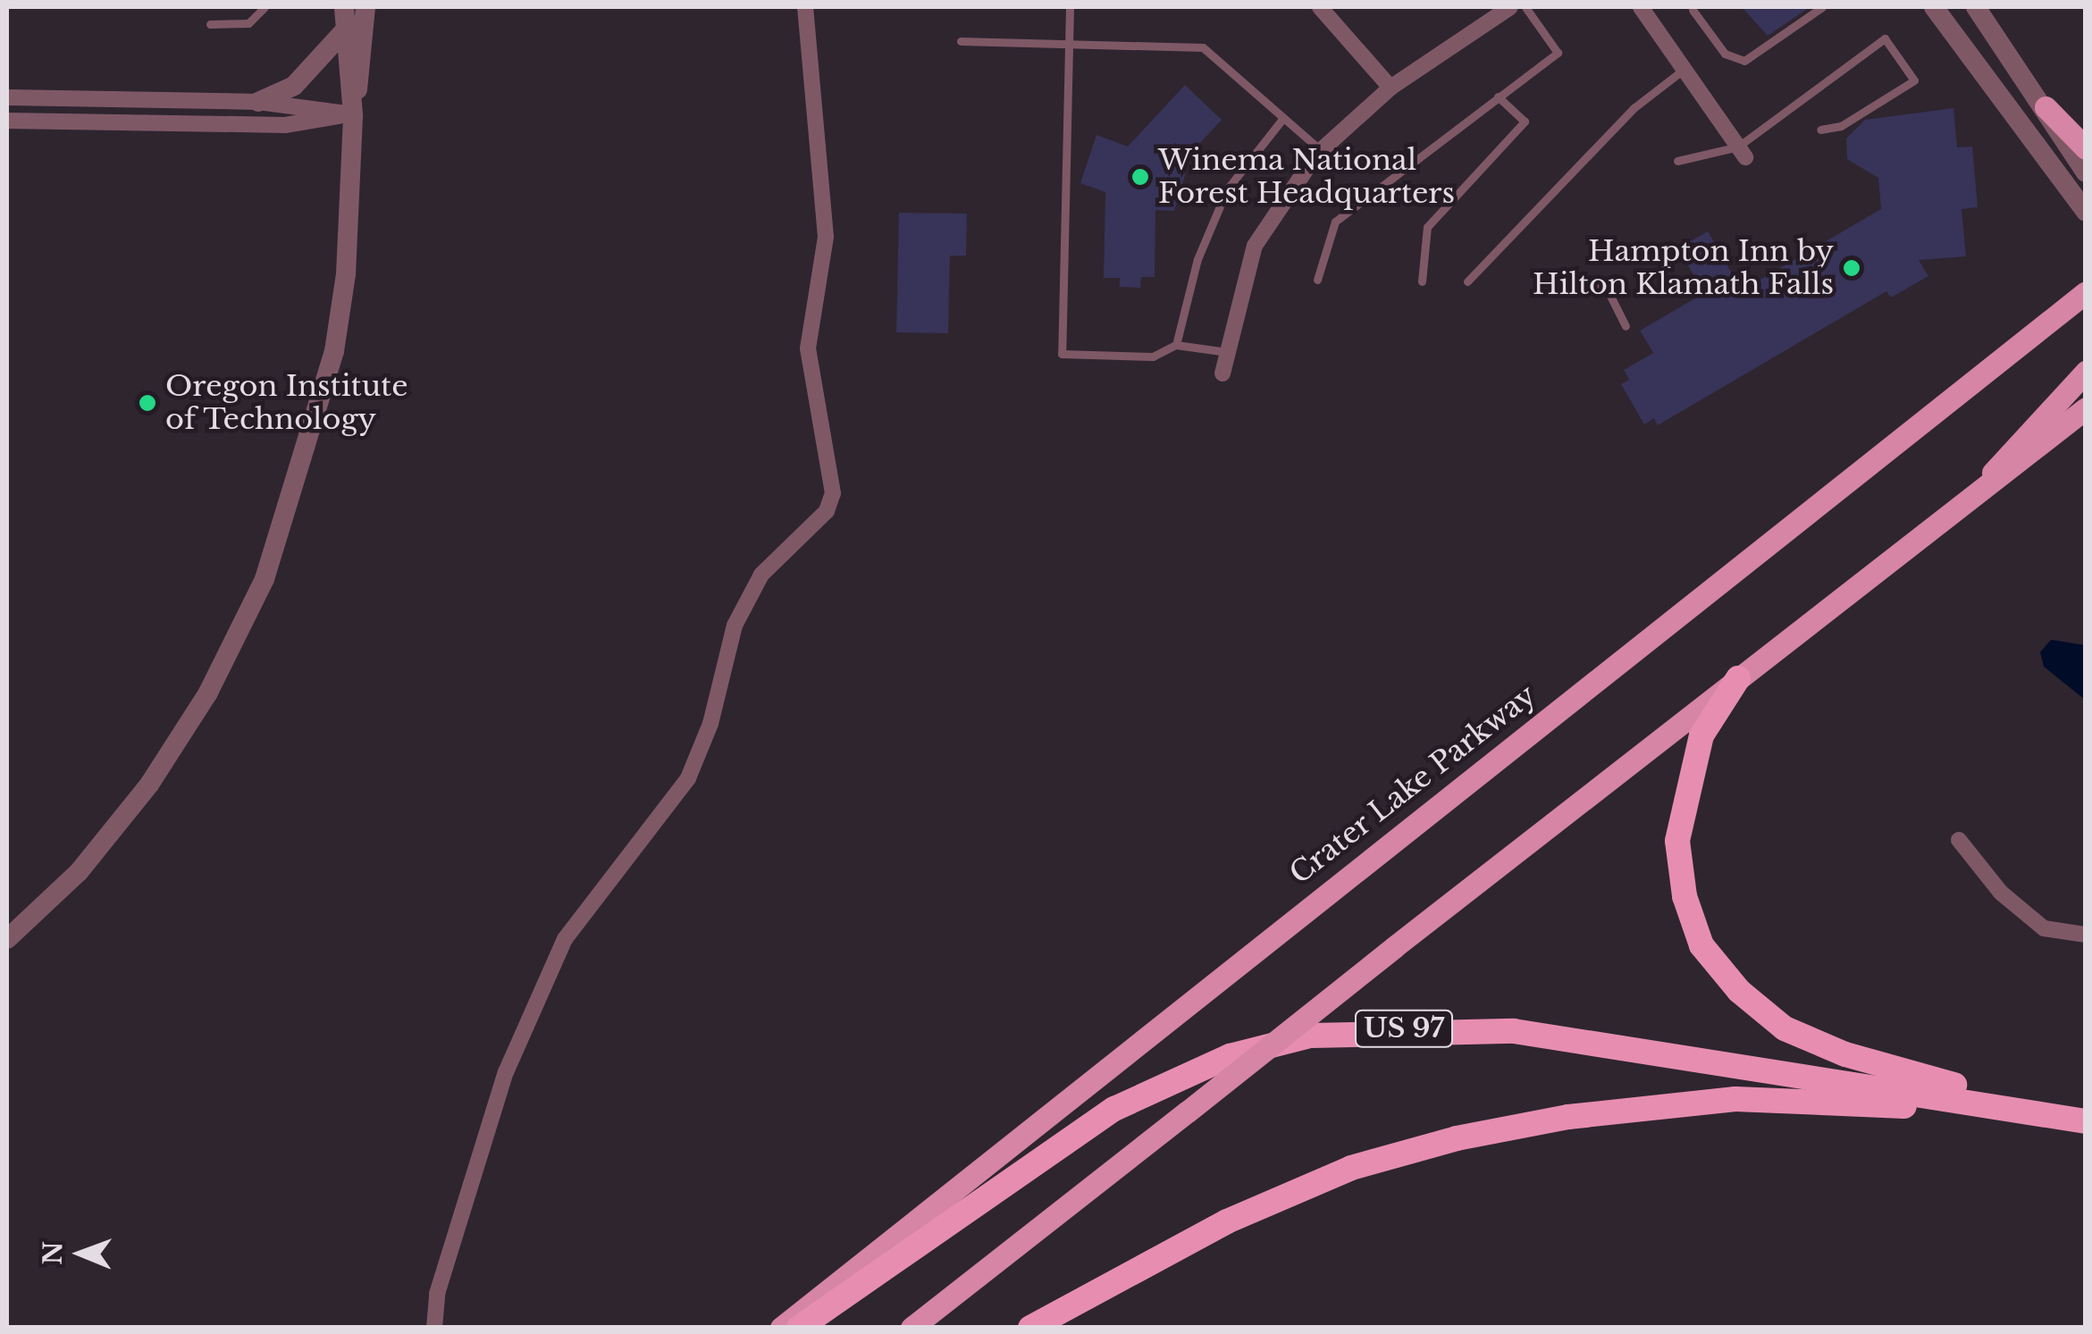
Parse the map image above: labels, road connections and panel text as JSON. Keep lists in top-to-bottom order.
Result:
{
  "streets": {
    "highway": ["US 97"],
    "main road": ["Crater Lake Parkway"]
  },
  "places": ["Winema National Forest Headquarters", "Hampton Inn by Hilton Klamath Falls", "Oregon Institute of Technology"],
  "north": "left"
}
